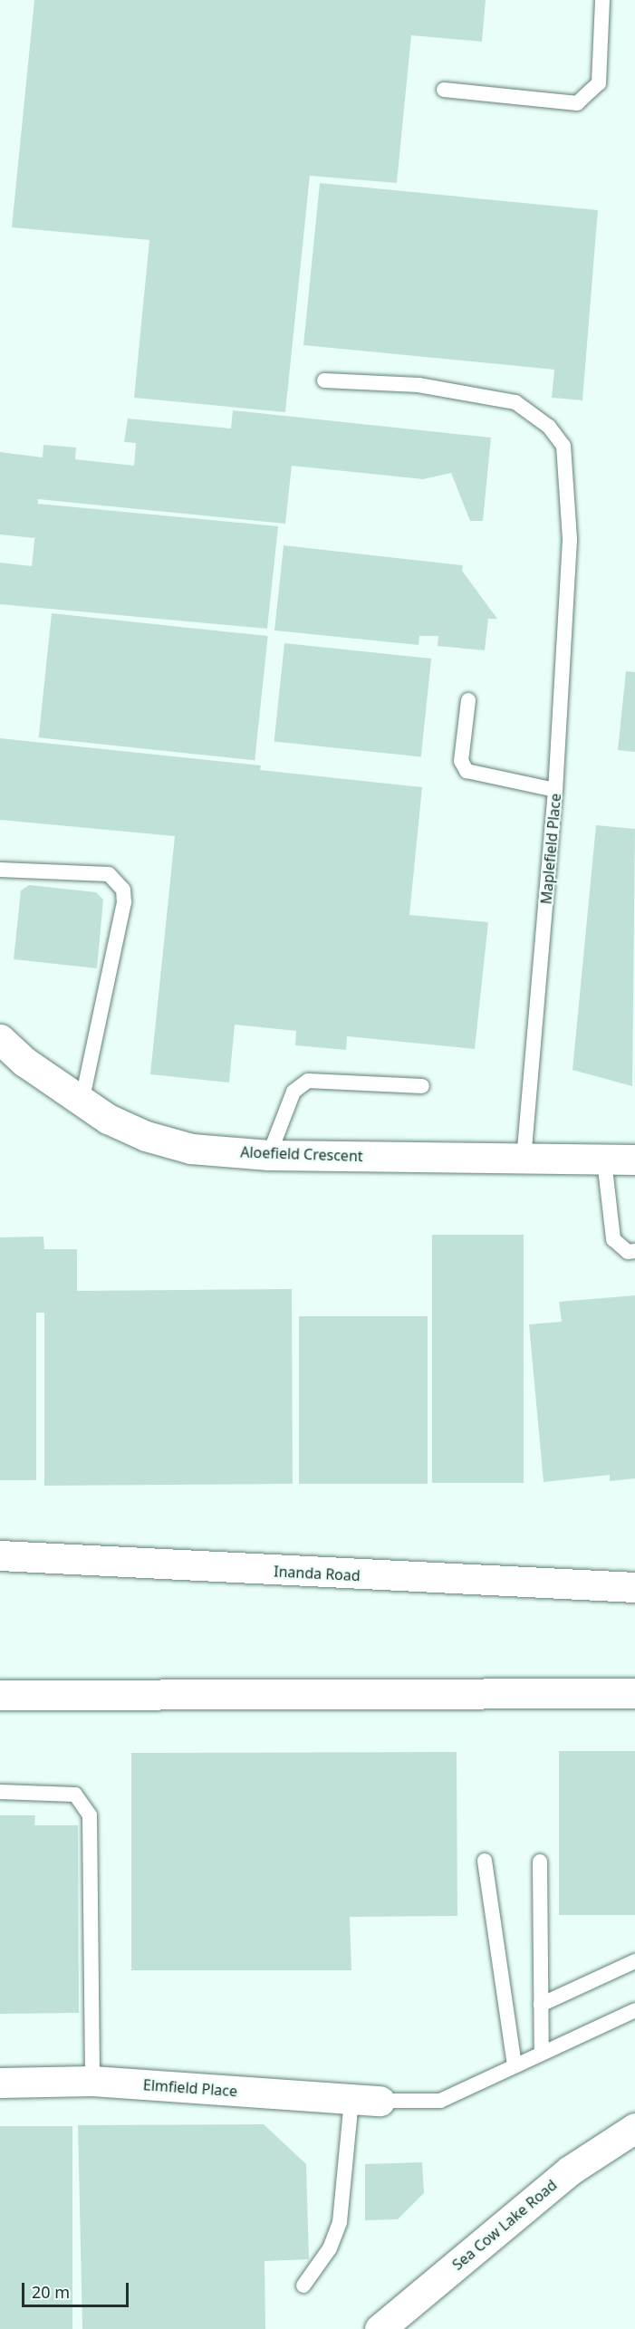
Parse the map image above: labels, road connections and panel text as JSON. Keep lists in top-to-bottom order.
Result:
{
  "streets": {
    "street": [
      "Aloefield Crescent",
      "Inanda Road",
      "Elmfield Place",
      "Sea Cow Lake Road"
    ],
    "lane": ["Maplefield Place"]
  },
  "crossings": [
    ["Maplefield Place", "Aloefield Crescent"]
  ],
  "scale_bar": "20 m"
}
